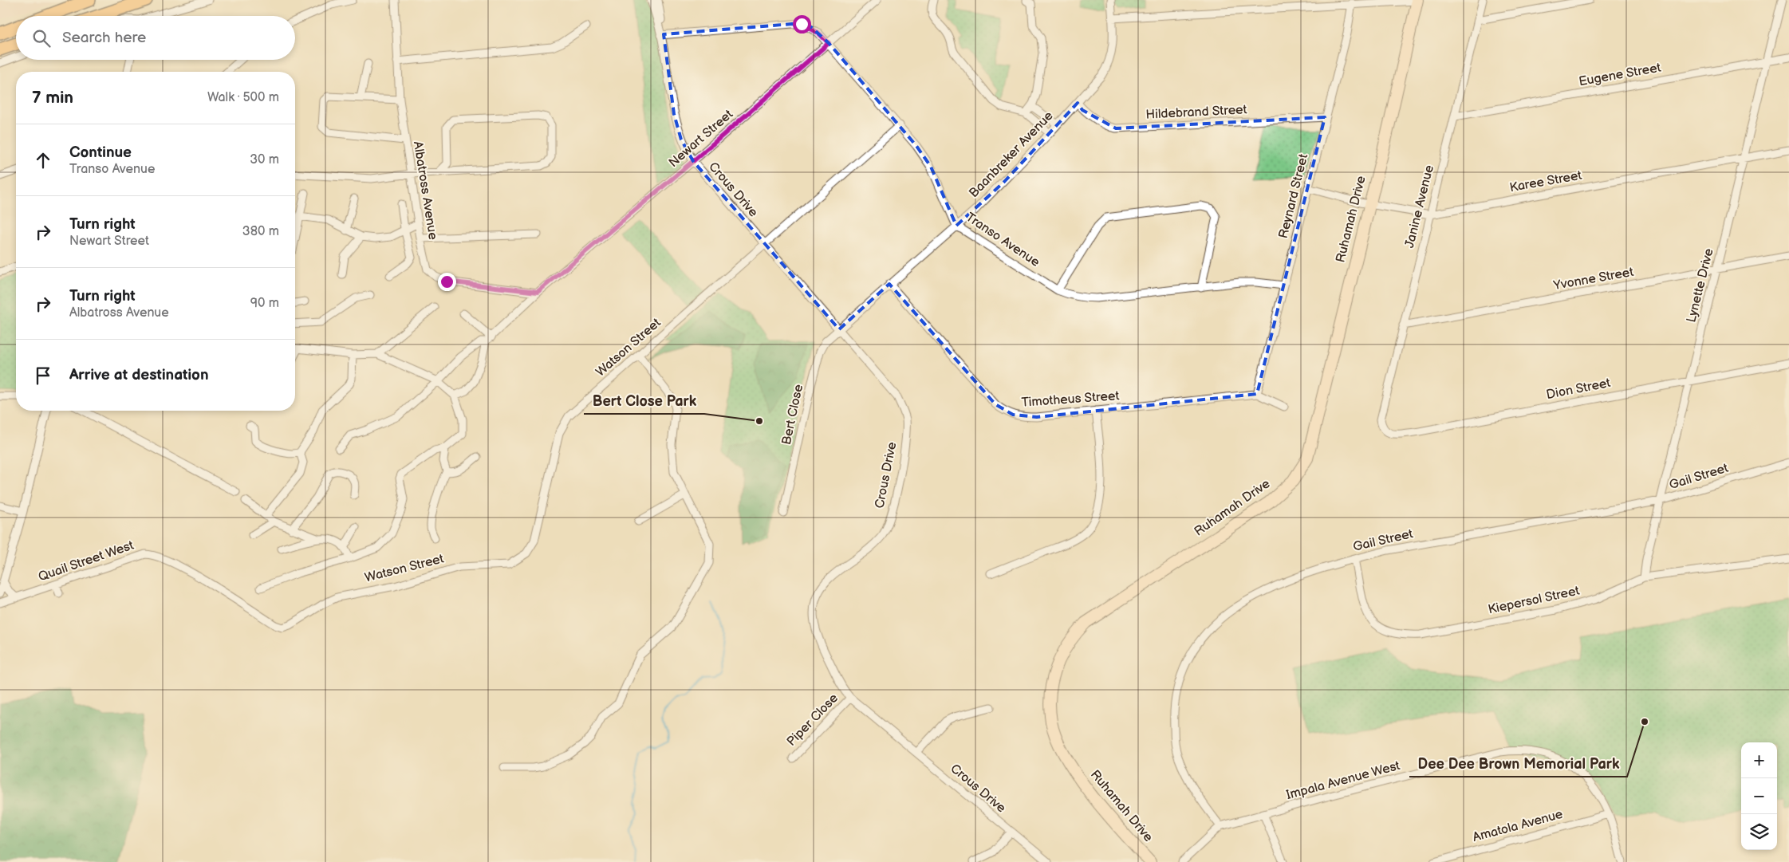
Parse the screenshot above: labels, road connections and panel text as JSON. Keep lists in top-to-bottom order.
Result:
{
  "streets": {
    "street": [
      "Eugene Street",
      "Hildebrand Street",
      "Newart Street",
      "Baanbreker Avenue",
      "Karee Street",
      "Crous Drive",
      "Albatross Avenue",
      "Reynard Street",
      "Janine Avenue",
      "Ruhamah Drive",
      "Transo Avenue",
      "Yvonne Street",
      "Lynette Drive",
      "Watson Street",
      "Dion Street",
      "Timotheus Street",
      "Bert Close",
      "Gail Street",
      "Quail Street West",
      "Kiepersol Street",
      "Piper Close",
      "Impala Avenue West",
      "Amatola Avenue"
    ]
  },
  "crossings": [
    ["Eugene Street", "Janine Avenue"],
    ["Eugene Street", "Lynette Drive"],
    ["Hildebrand Street", "Baanbreker Avenue"],
    ["Hildebrand Street", "Reynard Street"],
    ["Newart Street", "Crous Drive"],
    ["Newart Street", "Albatross Avenue"],
    ["Newart Street", "Transo Avenue"],
    ["Baanbreker Avenue", "Crous Drive"],
    ["Baanbreker Avenue", "Transo Avenue"],
    ["Baanbreker Avenue", "Timotheus Street"],
    ["Baanbreker Avenue", "Bert Close"],
    ["Karee Street", "Reynard Street"],
    ["Karee Street", "Janine Avenue"],
    ["Karee Street", "Ruhamah Drive"],
    ["Karee Street", "Lynette Drive"],
    ["Crous Drive", "Transo Avenue"],
    ["Crous Drive", "Watson Street"],
    ["Crous Drive", "Bert Close"],
    ["Crous Drive", "Piper Close"],
    ["Reynard Street", "Transo Avenue"],
    ["Reynard Street", "Timotheus Street"],
    ["Janine Avenue", "Yvonne Street"],
    ["Janine Avenue", "Dion Street"],
    ["Transo Avenue", "Watson Street"],
    ["Yvonne Street", "Lynette Drive"],
    ["Lynette Drive", "Dion Street"],
    ["Lynette Drive", "Gail Street"],
    ["Lynette Drive", "Kiepersol Street"],
    ["Watson Street", "Quail Street West"],
    ["Gail Street", "Kiepersol Street"],
    ["Gail Street", "Impala Avenue West"],
    ["Impala Avenue West", "Amatola Avenue"]
  ],
  "places": ["Bert Close Park", "Dee Dee Brown Memorial Park"],
  "page": {
    "search": "Search here",
    "heading": ["7 min", "Walk · 500 m"],
    "list": [
      ["Continue", "Transo Avenue", "30 m"],
      ["Turn right", "Newart Street", "380 m"],
      ["Turn right", "Albatross Avenue", "90 m"],
      "Arrive at destination"
    ],
    "map_buttons": ["+", "−"]
  }
}
